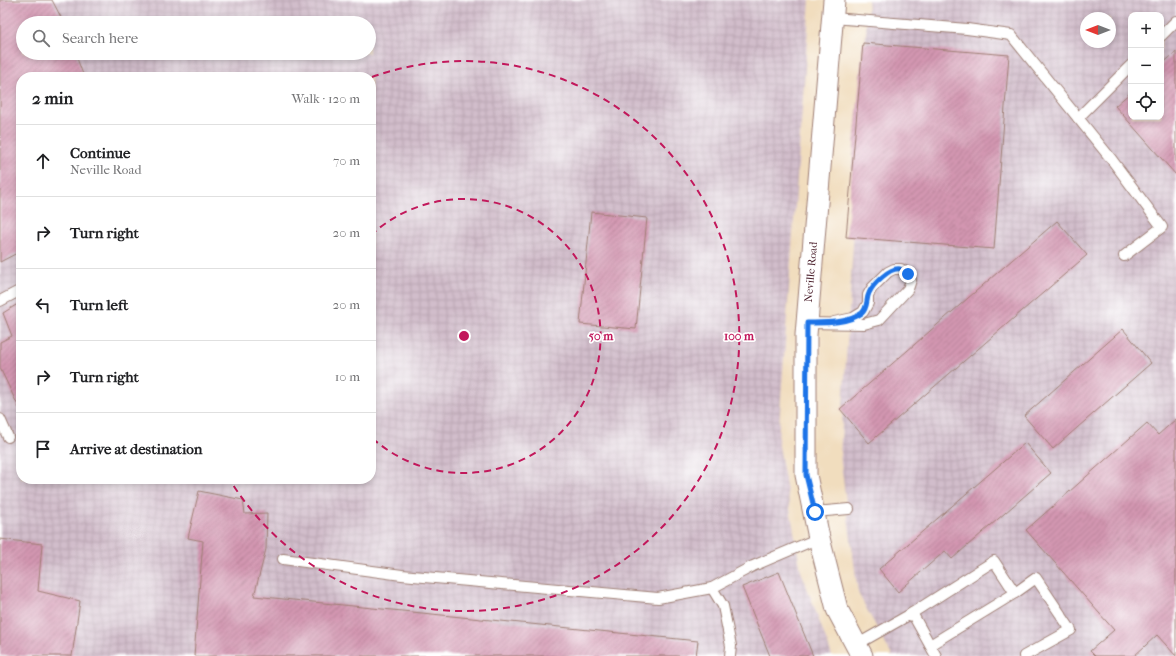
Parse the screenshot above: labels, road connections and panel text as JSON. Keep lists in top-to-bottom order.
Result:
{
  "streets": {
    "street": ["Neville Road"]
  },
  "north": "left",
  "page": {
    "map_buttons": ["+", "−"],
    "search": "Search here",
    "heading": ["2 min", "Walk · 120 m"],
    "list": [
      ["Continue", "Neville Road", "70 m"],
      ["Turn right", "20 m"],
      ["Turn left", "20 m"],
      ["Turn right", "10 m"],
      "Arrive at destination"
    ]
  },
  "rings": ["50 m", "100 m"]
}
